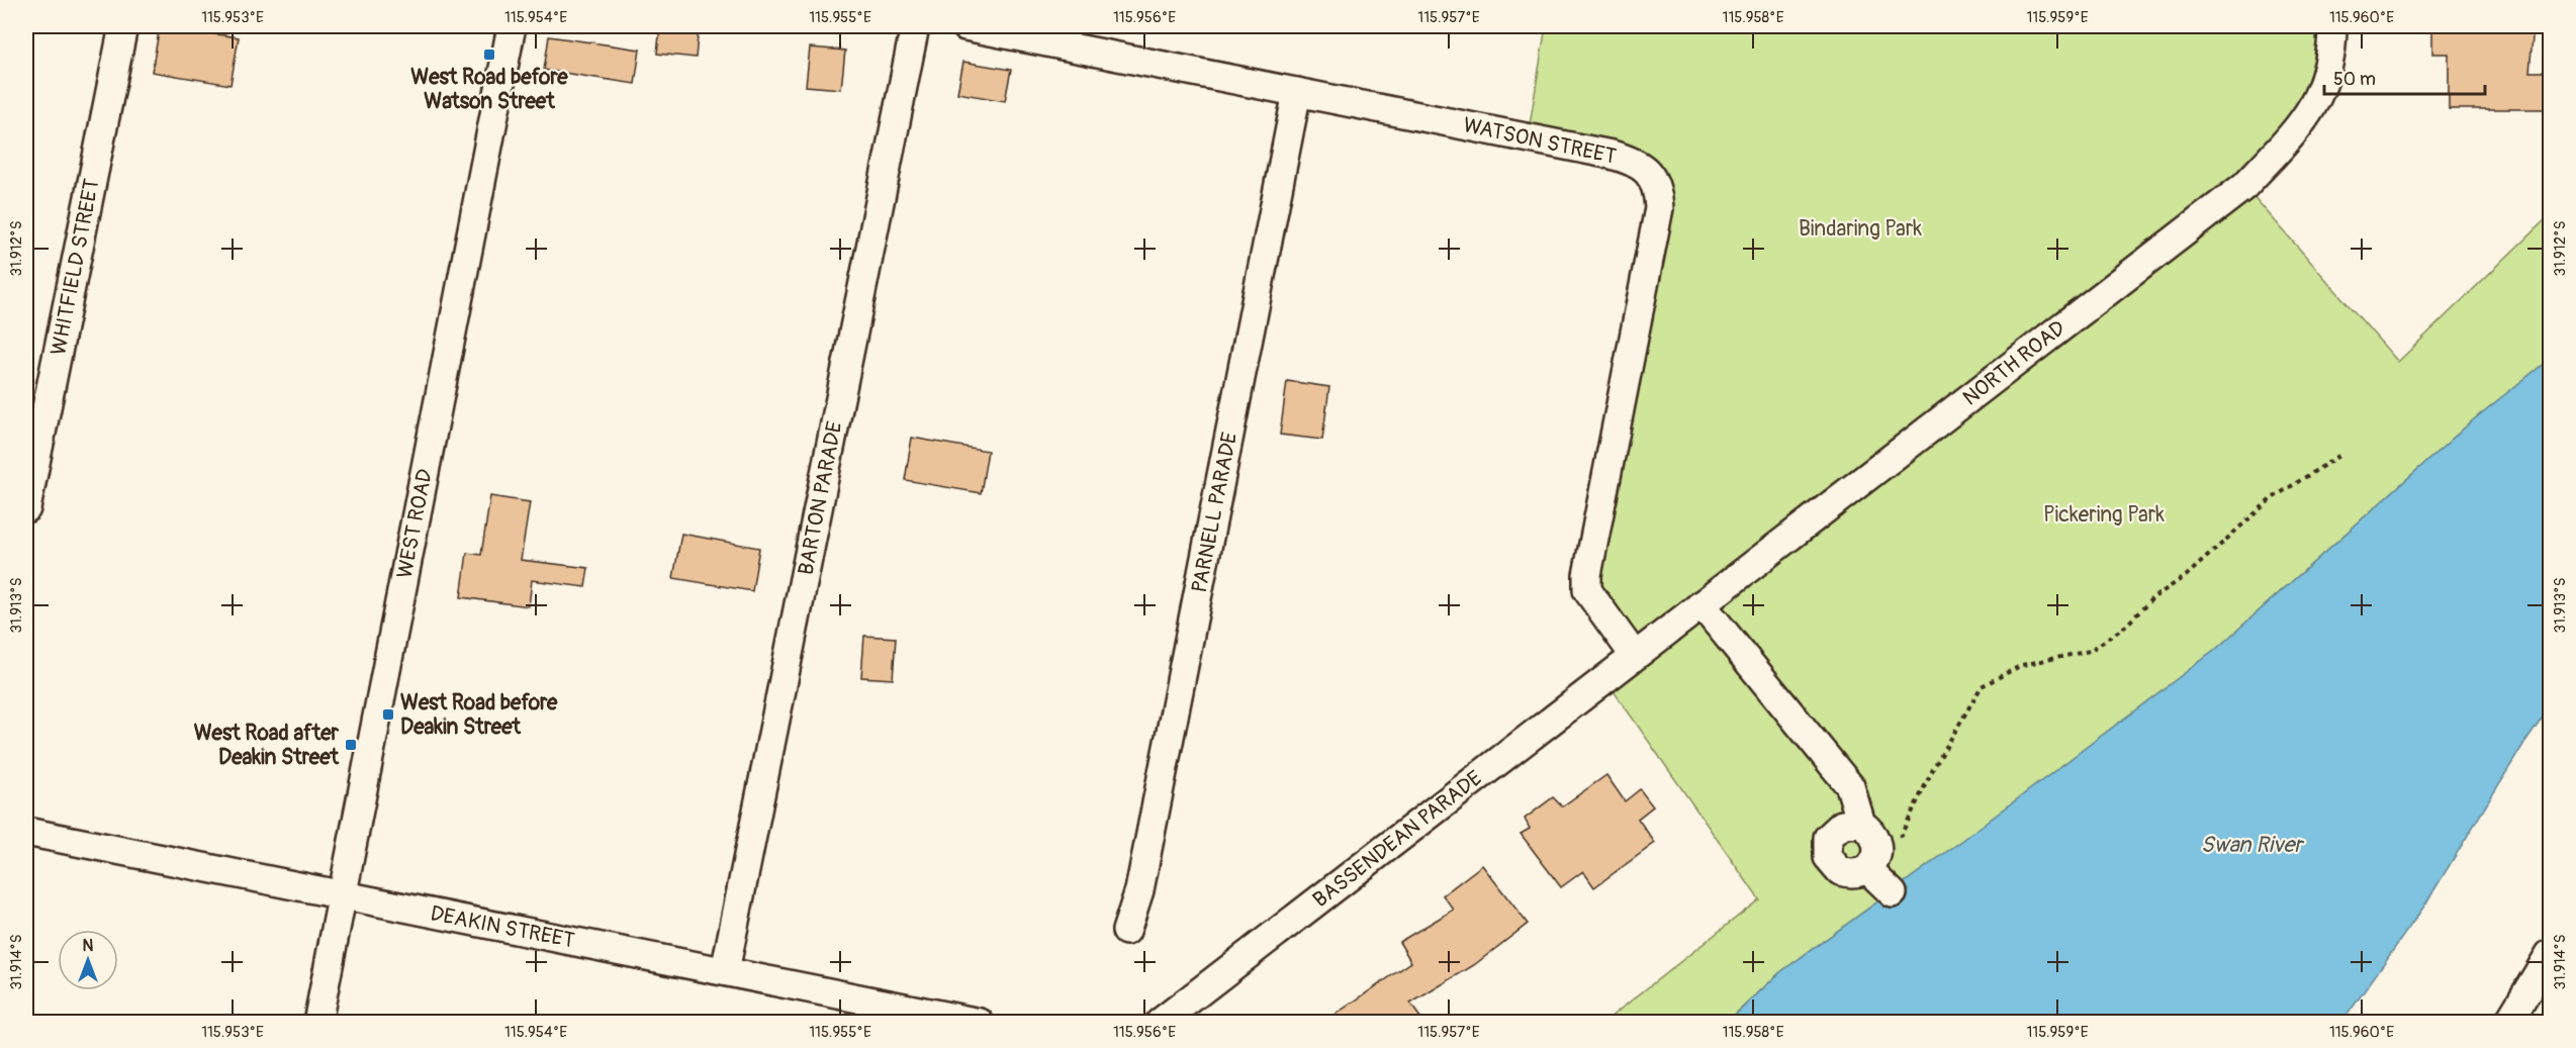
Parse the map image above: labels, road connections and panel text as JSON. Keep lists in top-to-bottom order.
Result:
{
  "streets": {
    "street": [
      "WATSON STREET",
      "WHITFIELD STREET",
      "NORTH ROAD",
      "BARTON PARADE",
      "PARNELL PARADE",
      "WEST ROAD",
      "BASSENDEAN PARADE",
      "DEAKIN STREET"
    ]
  },
  "crossings": [
    ["WATSON STREET", "NORTH ROAD"],
    ["WATSON STREET", "PARNELL PARADE"],
    ["WATSON STREET", "BASSENDEAN PARADE"],
    ["NORTH ROAD", "BASSENDEAN PARADE"],
    ["BARTON PARADE", "DEAKIN STREET"],
    ["WEST ROAD", "DEAKIN STREET"]
  ],
  "water": ["Swan River"],
  "parks": ["Bindaring Park", "Pickering Park"],
  "places": {
    "transit": ["West Road before Watson Street", "West Road before Deakin Street", "West Road after Deakin Street"]
  },
  "scale_bar": "50 m",
  "north": "top",
  "coordinates": [
    "115.953°E",
    "115.954°E",
    "115.955°E",
    "115.956°E",
    "115.957°E",
    "115.958°E",
    "115.959°E",
    "115.960°E",
    "31.912°S",
    "31.913°S",
    "31.914°S"
  ]
}
